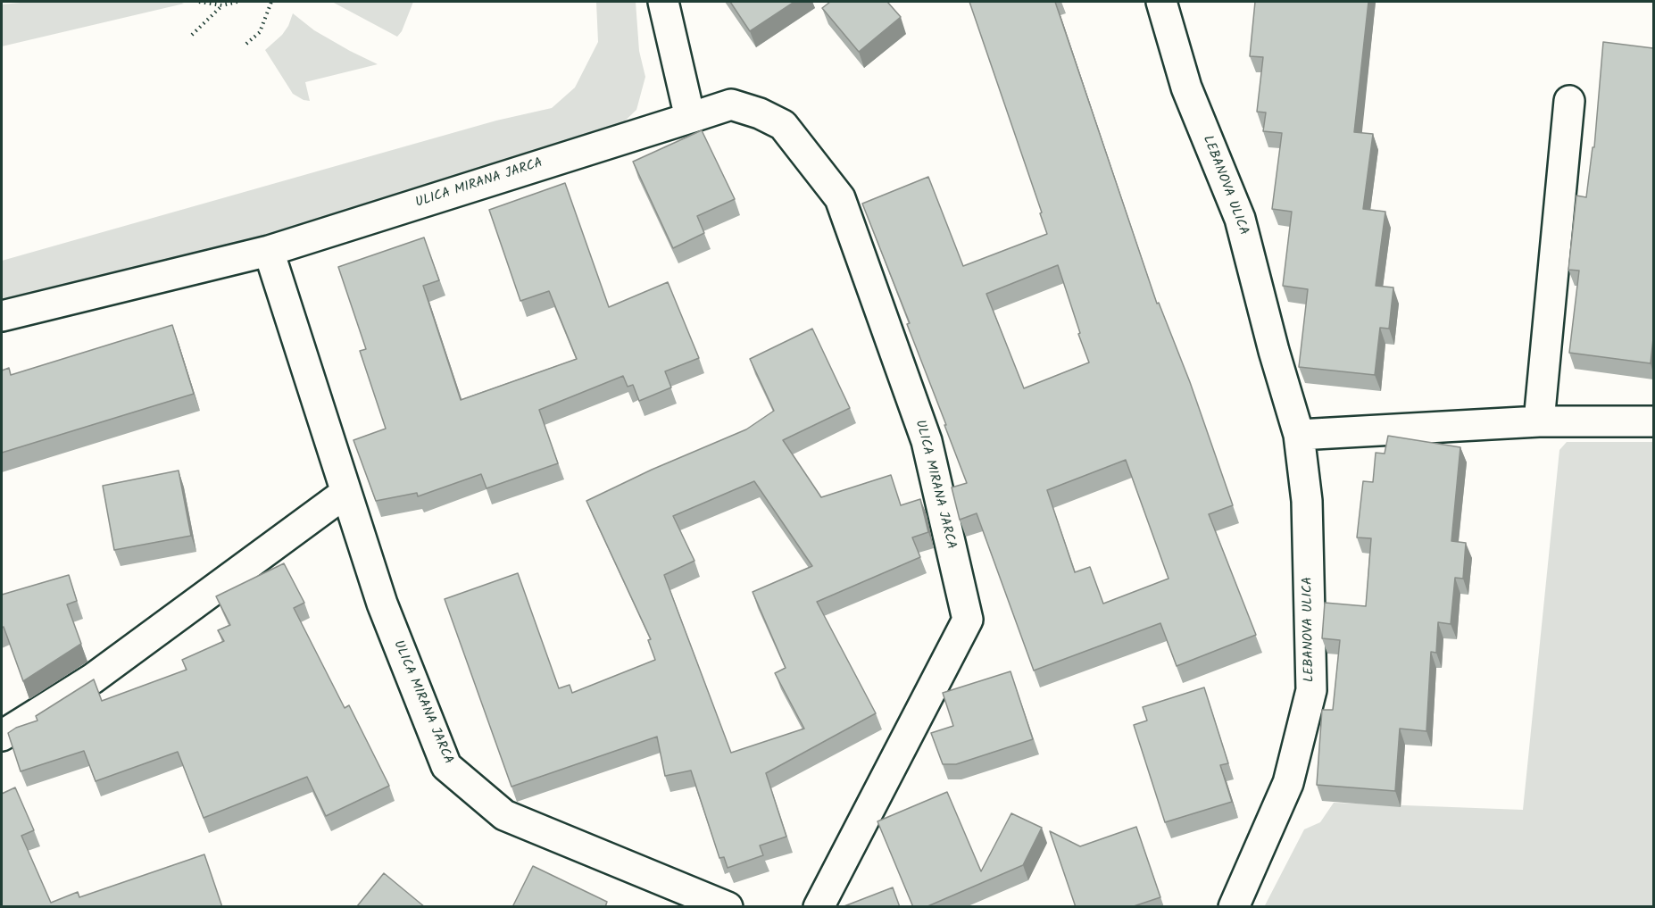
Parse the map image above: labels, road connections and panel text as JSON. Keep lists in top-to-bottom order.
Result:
{
  "streets": {
    "street": ["ULICA MIRANA JARCA", "LEBANOVA ULICA"]
  }
}
